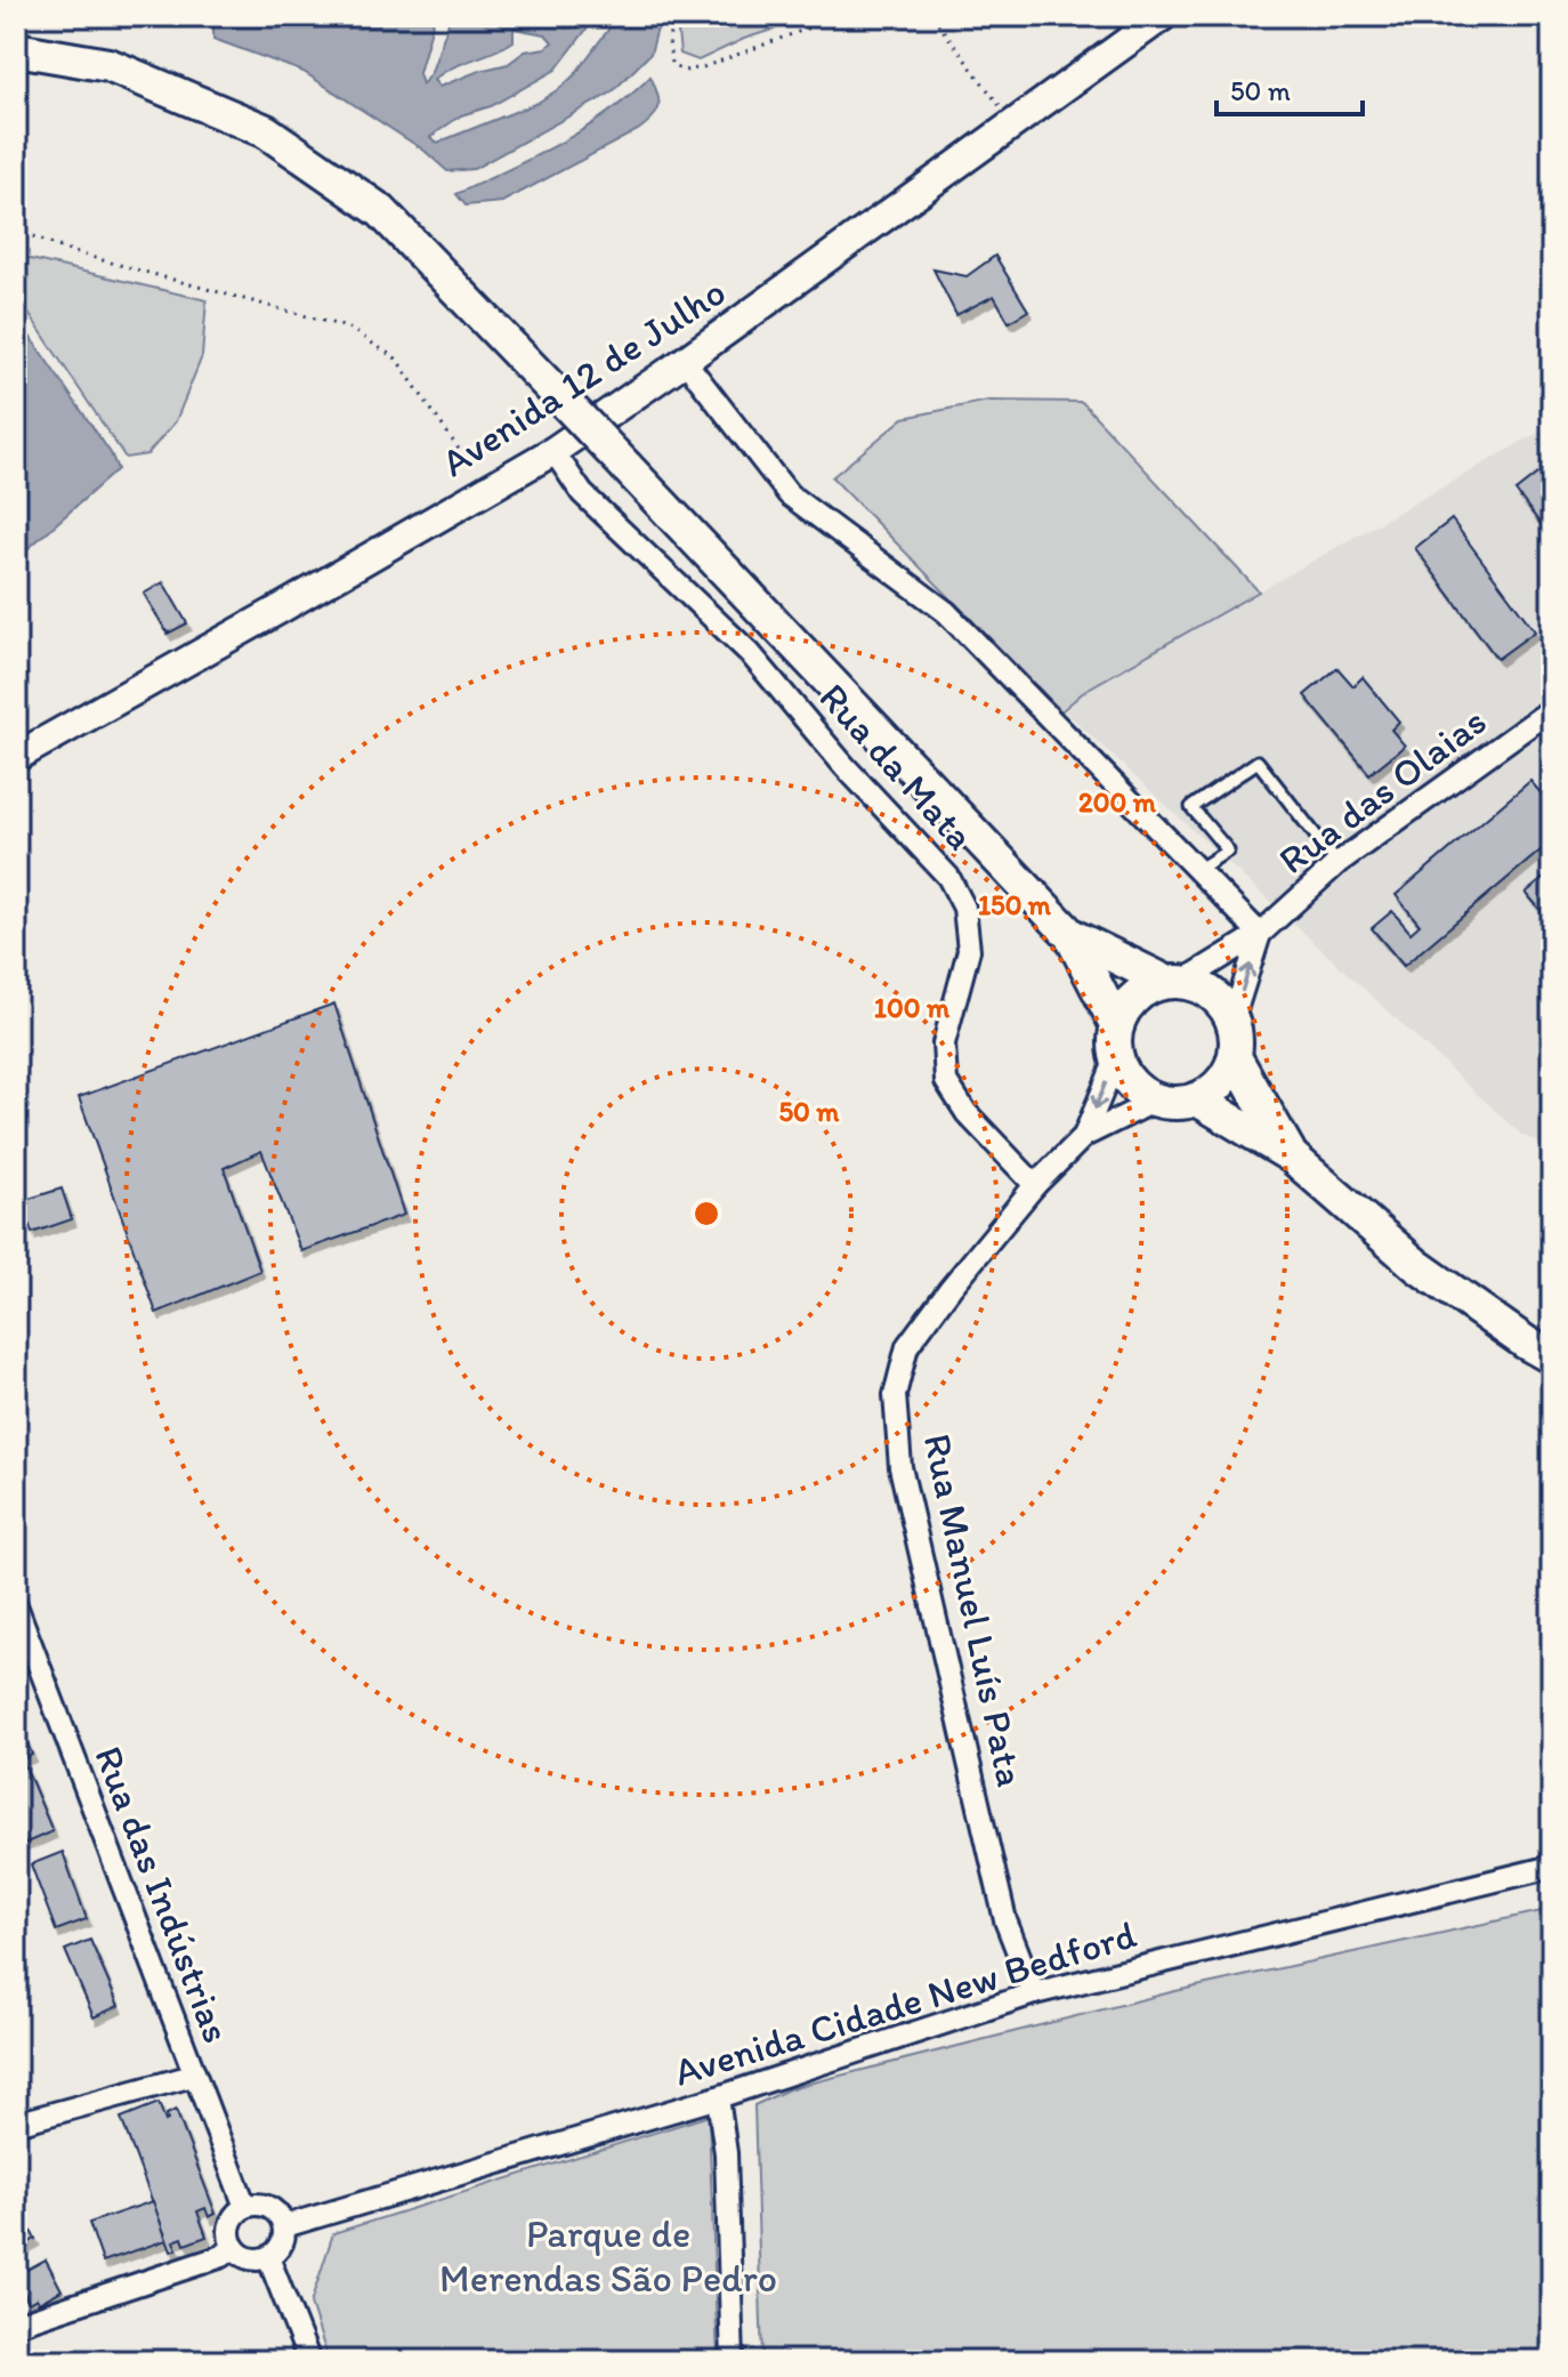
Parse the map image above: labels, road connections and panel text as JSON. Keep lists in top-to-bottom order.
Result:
{
  "streets": {
    "main road": ["Avenida 12 de Julho"],
    "street": [
      "Rua da Mata",
      "Rua das Olaias",
      "Rua Manuel Luís Pata",
      "Rua das Indústrias",
      "Avenida Cidade New Bedford"
    ]
  },
  "crossings": [
    ["Avenida 12 de Julho", "Rua da Mata"],
    ["Rua da Mata", "Rua Manuel Luís Pata"],
    ["Rua Manuel Luís Pata", "Avenida Cidade New Bedford"],
    ["Rua das Indústrias", "Avenida Cidade New Bedford"]
  ],
  "parks": ["Parque de Merendas São Pedro"],
  "scale_bar": "50 m",
  "rings": [
    "200 m",
    "150 m",
    "100 m",
    "50 m"
  ]
}
